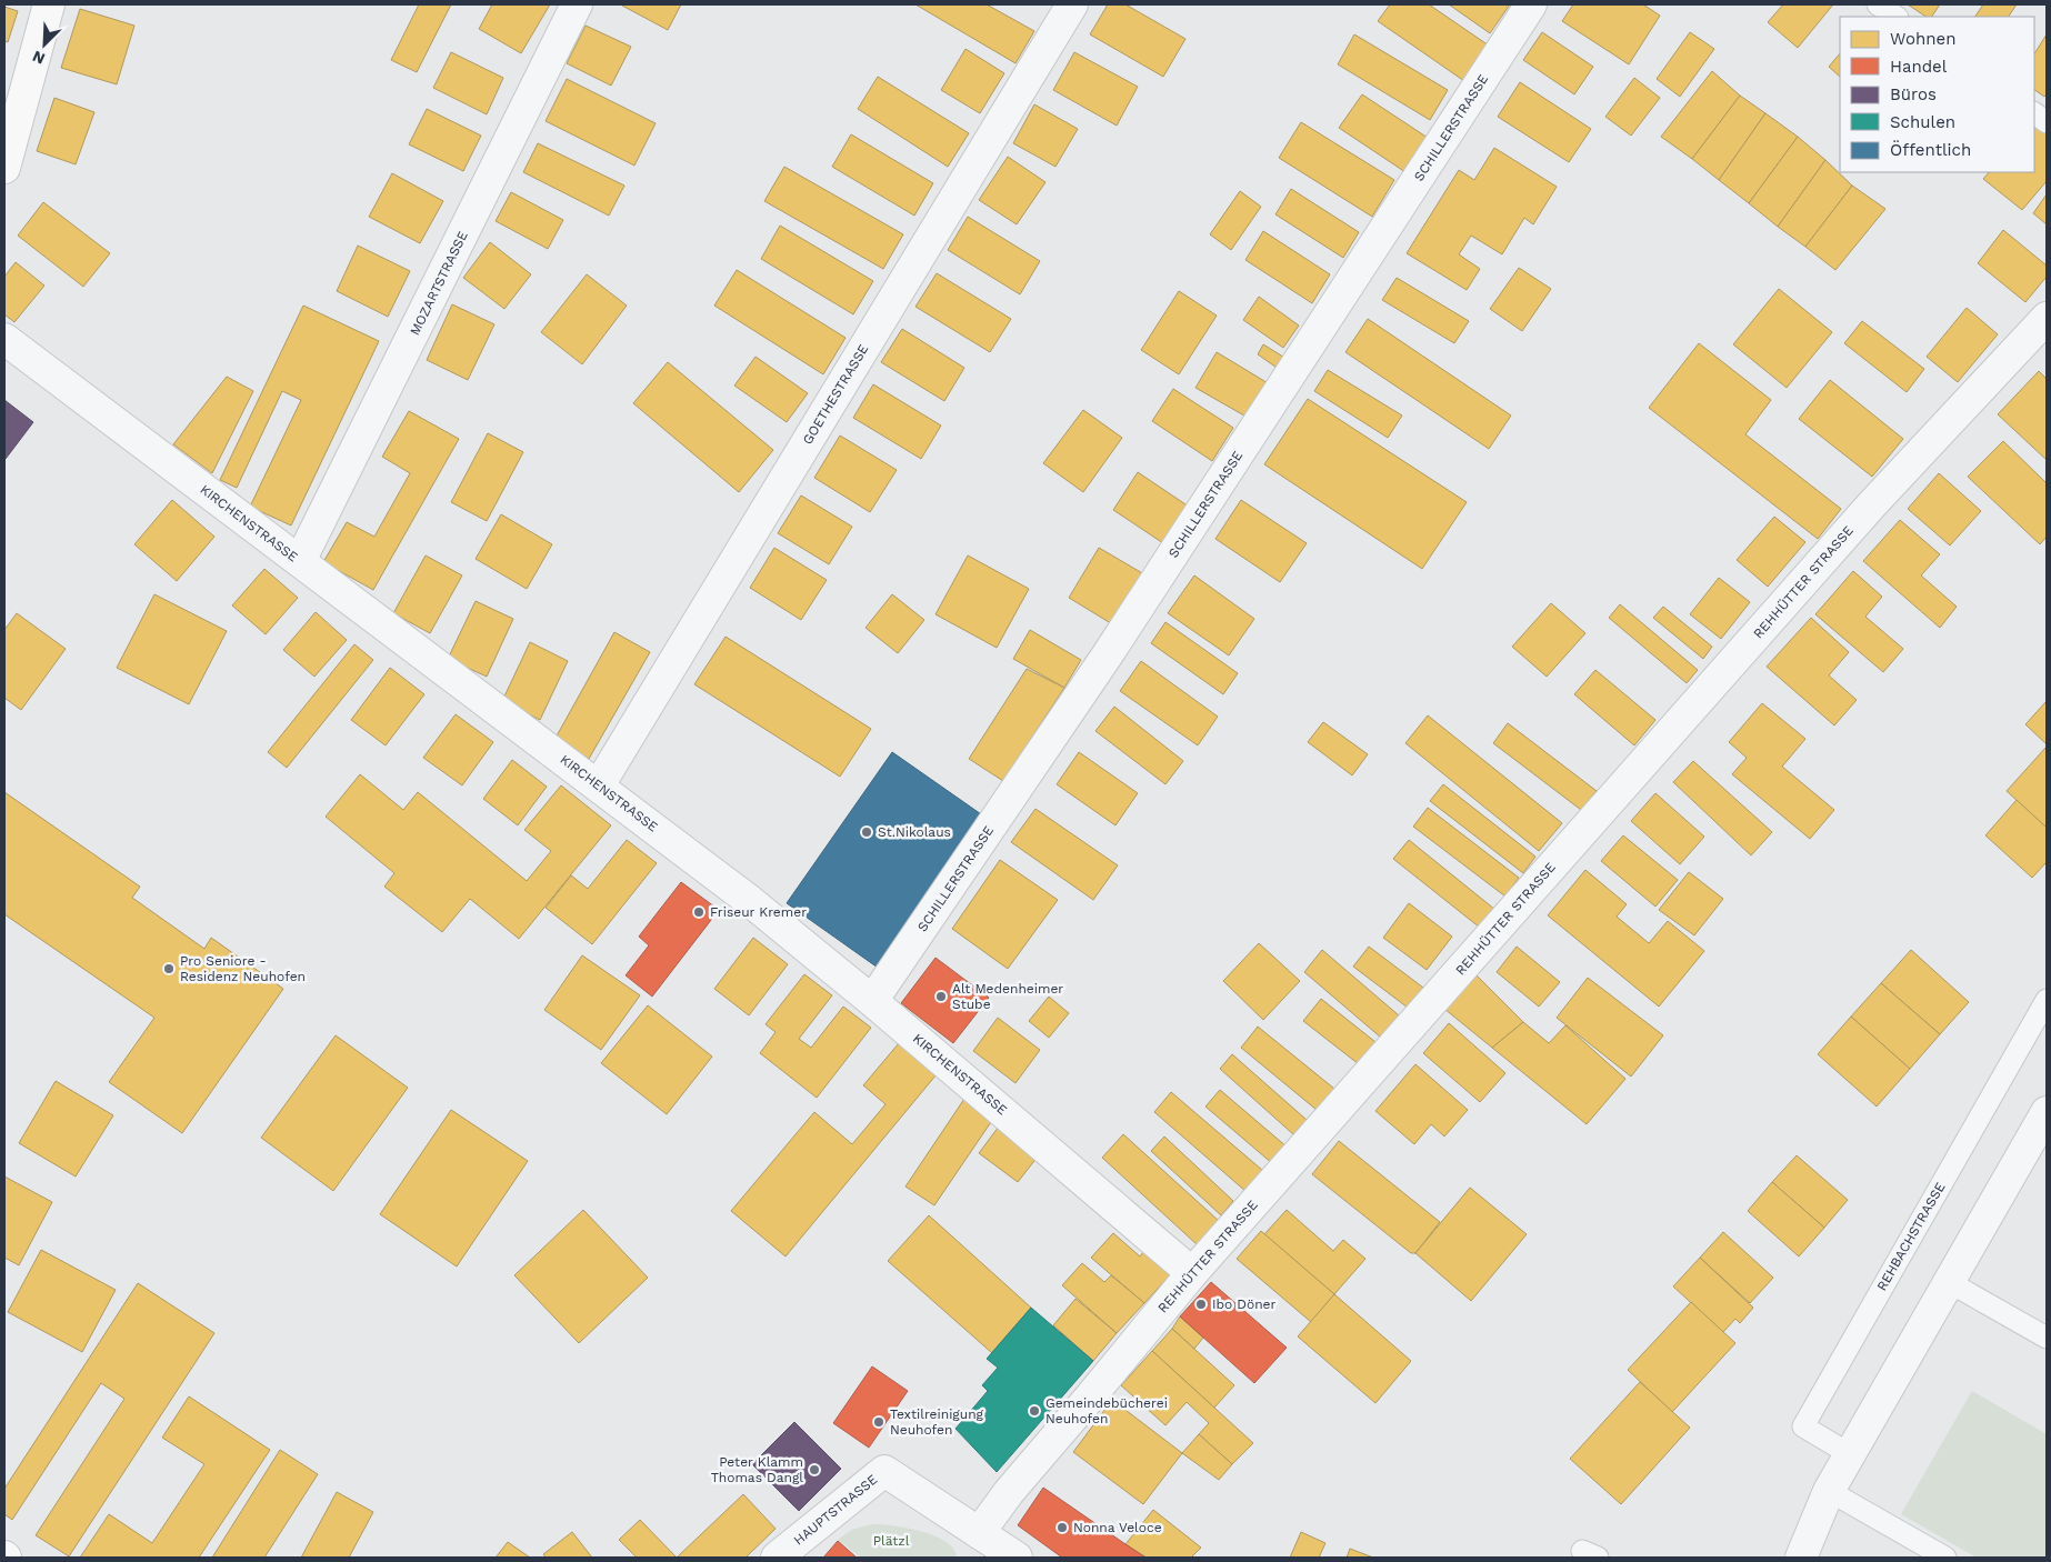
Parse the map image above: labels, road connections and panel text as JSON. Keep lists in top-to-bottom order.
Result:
{
  "streets": {
    "street": [
      "SCHILLERSTRASSE",
      "MOZARTSTRASSE",
      "GOETHESTRASSE",
      "KIRCHENSTRASSE",
      "REHHÜTTER STRASSE",
      "HAUPTSTRASSE"
    ],
    "lane": ["REHBACHSTRASSE"]
  },
  "crossings": [
    ["SCHILLERSTRASSE", "KIRCHENSTRASSE"],
    ["MOZARTSTRASSE", "KIRCHENSTRASSE"],
    ["GOETHESTRASSE", "KIRCHENSTRASSE"],
    ["KIRCHENSTRASSE", "REHHÜTTER STRASSE"],
    ["REHHÜTTER STRASSE", "HAUPTSTRASSE"]
  ],
  "parks": ["Plätzl"],
  "places": [
    "St.Nikolaus",
    "Friseur Kremer",
    "Pro Seniore - Residenz Neuhofen",
    "Alt Medenheimer Stube",
    "Ibo Döner",
    "Gemeindebücherei Neuhofen",
    "Textilreinigung Neuhofen",
    "Peter Klamm Thomas Dangl",
    "Nonna Veloce"
  ],
  "legend": [
    "Wohnen",
    "Handel",
    "Büros",
    "Schulen",
    "Öffentlich"
  ],
  "north": "bottom left"
}
